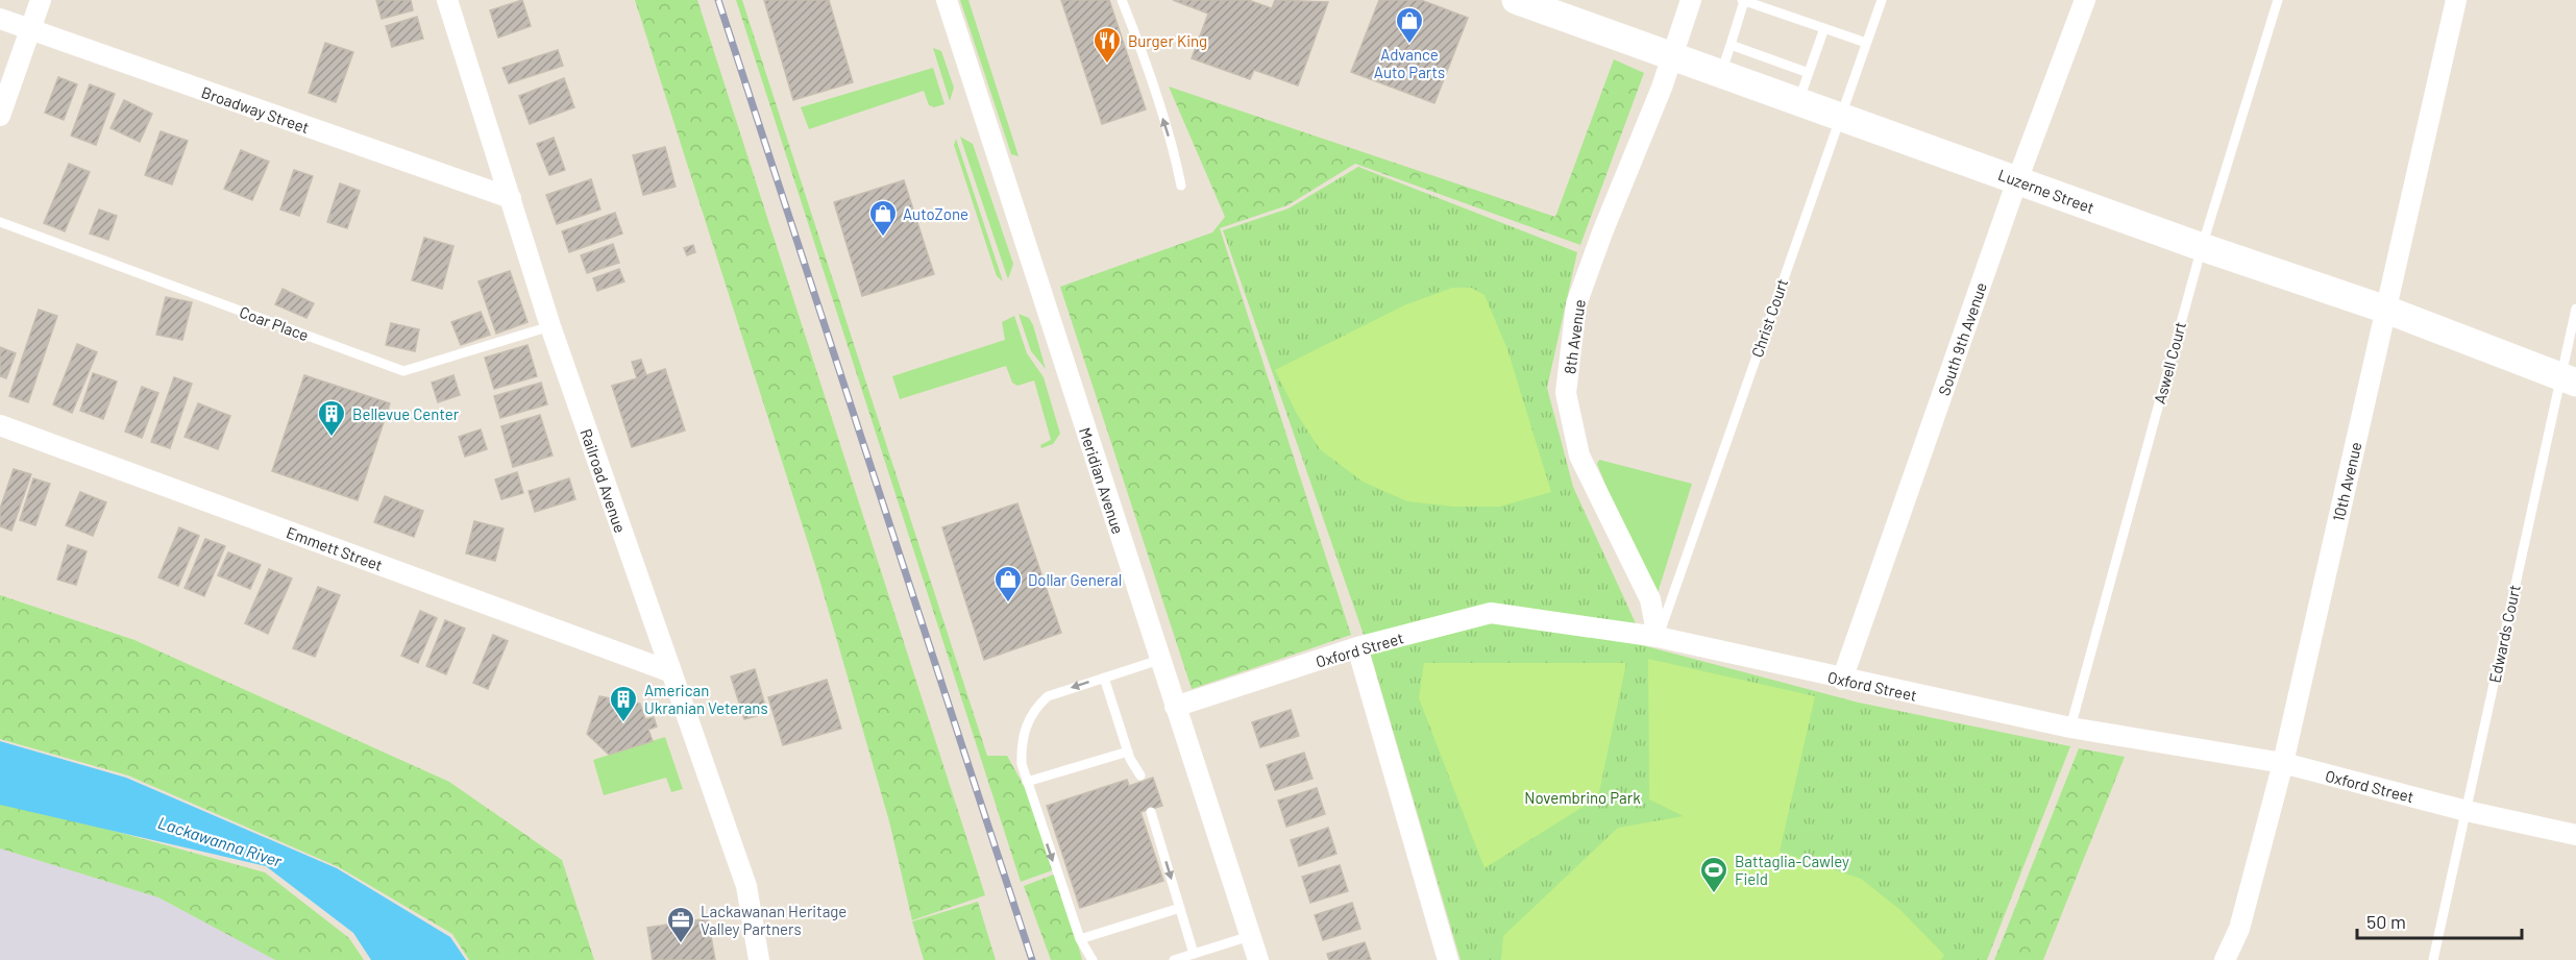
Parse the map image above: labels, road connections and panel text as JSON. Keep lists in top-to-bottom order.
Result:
{
  "streets": {
    "street": [
      "Broadway Street",
      "Luzerne Street",
      "8th Avenue",
      "South 9th Avenue",
      "Railroad Avenue",
      "Meridian Avenue",
      "10th Avenue",
      "Emmett Street",
      "Oxford Street"
    ],
    "lane": [
      "Christ Court",
      "Coar Place",
      "Aswell Court",
      "Edwards Court"
    ]
  },
  "crossings": [
    ["Broadway Street", "Railroad Avenue"],
    ["Luzerne Street", "Christ Court"],
    ["Luzerne Street", "8th Avenue"],
    ["Luzerne Street", "South 9th Avenue"],
    ["Luzerne Street", "Aswell Court"],
    ["Luzerne Street", "10th Avenue"],
    ["Luzerne Street", "Edwards Court"],
    ["Christ Court", "8th Avenue"],
    ["Christ Court", "Oxford Street"],
    ["Coar Place", "Railroad Avenue"],
    ["8th Avenue", "Oxford Street"],
    ["South 9th Avenue", "Oxford Street"],
    ["Aswell Court", "Oxford Street"],
    ["Railroad Avenue", "Emmett Street"],
    ["Meridian Avenue", "Oxford Street"],
    ["10th Avenue", "Oxford Street"],
    ["Edwards Court", "Oxford Street"]
  ],
  "water": ["Lackawanna River"],
  "parks": ["Novembrino Park"],
  "places": {
    "shop": ["Advance Auto Parts", "AutoZone", "Dollar General"],
    "restaurant": ["Burger King"],
    "building": ["Bellevue Center", "American Ukranian Veterans"],
    "sports": ["Battaglia-Cawley Field"],
    "office": ["Lackawanan Heritage Valley Partners"]
  },
  "scale_bar": "50 m"
}
